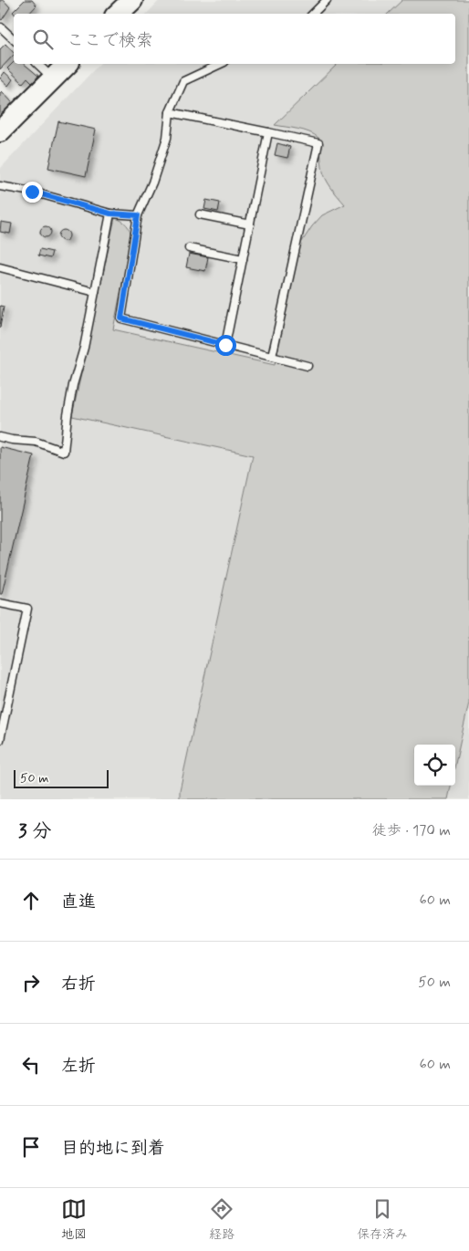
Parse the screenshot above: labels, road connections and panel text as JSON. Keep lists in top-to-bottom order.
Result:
{
  "scale_bar": "50 m",
  "page": {
    "search": "ここで検索",
    "scale": "50 m",
    "heading": ["3 分", "徒歩 · 170 m"],
    "list": [
      ["直進", "60 m"],
      ["右折", "50 m"],
      ["左折", "60 m"],
      "目的地に到着"
    ],
    "nav": ["地図", "経路", "保存済み"]
  }
}
